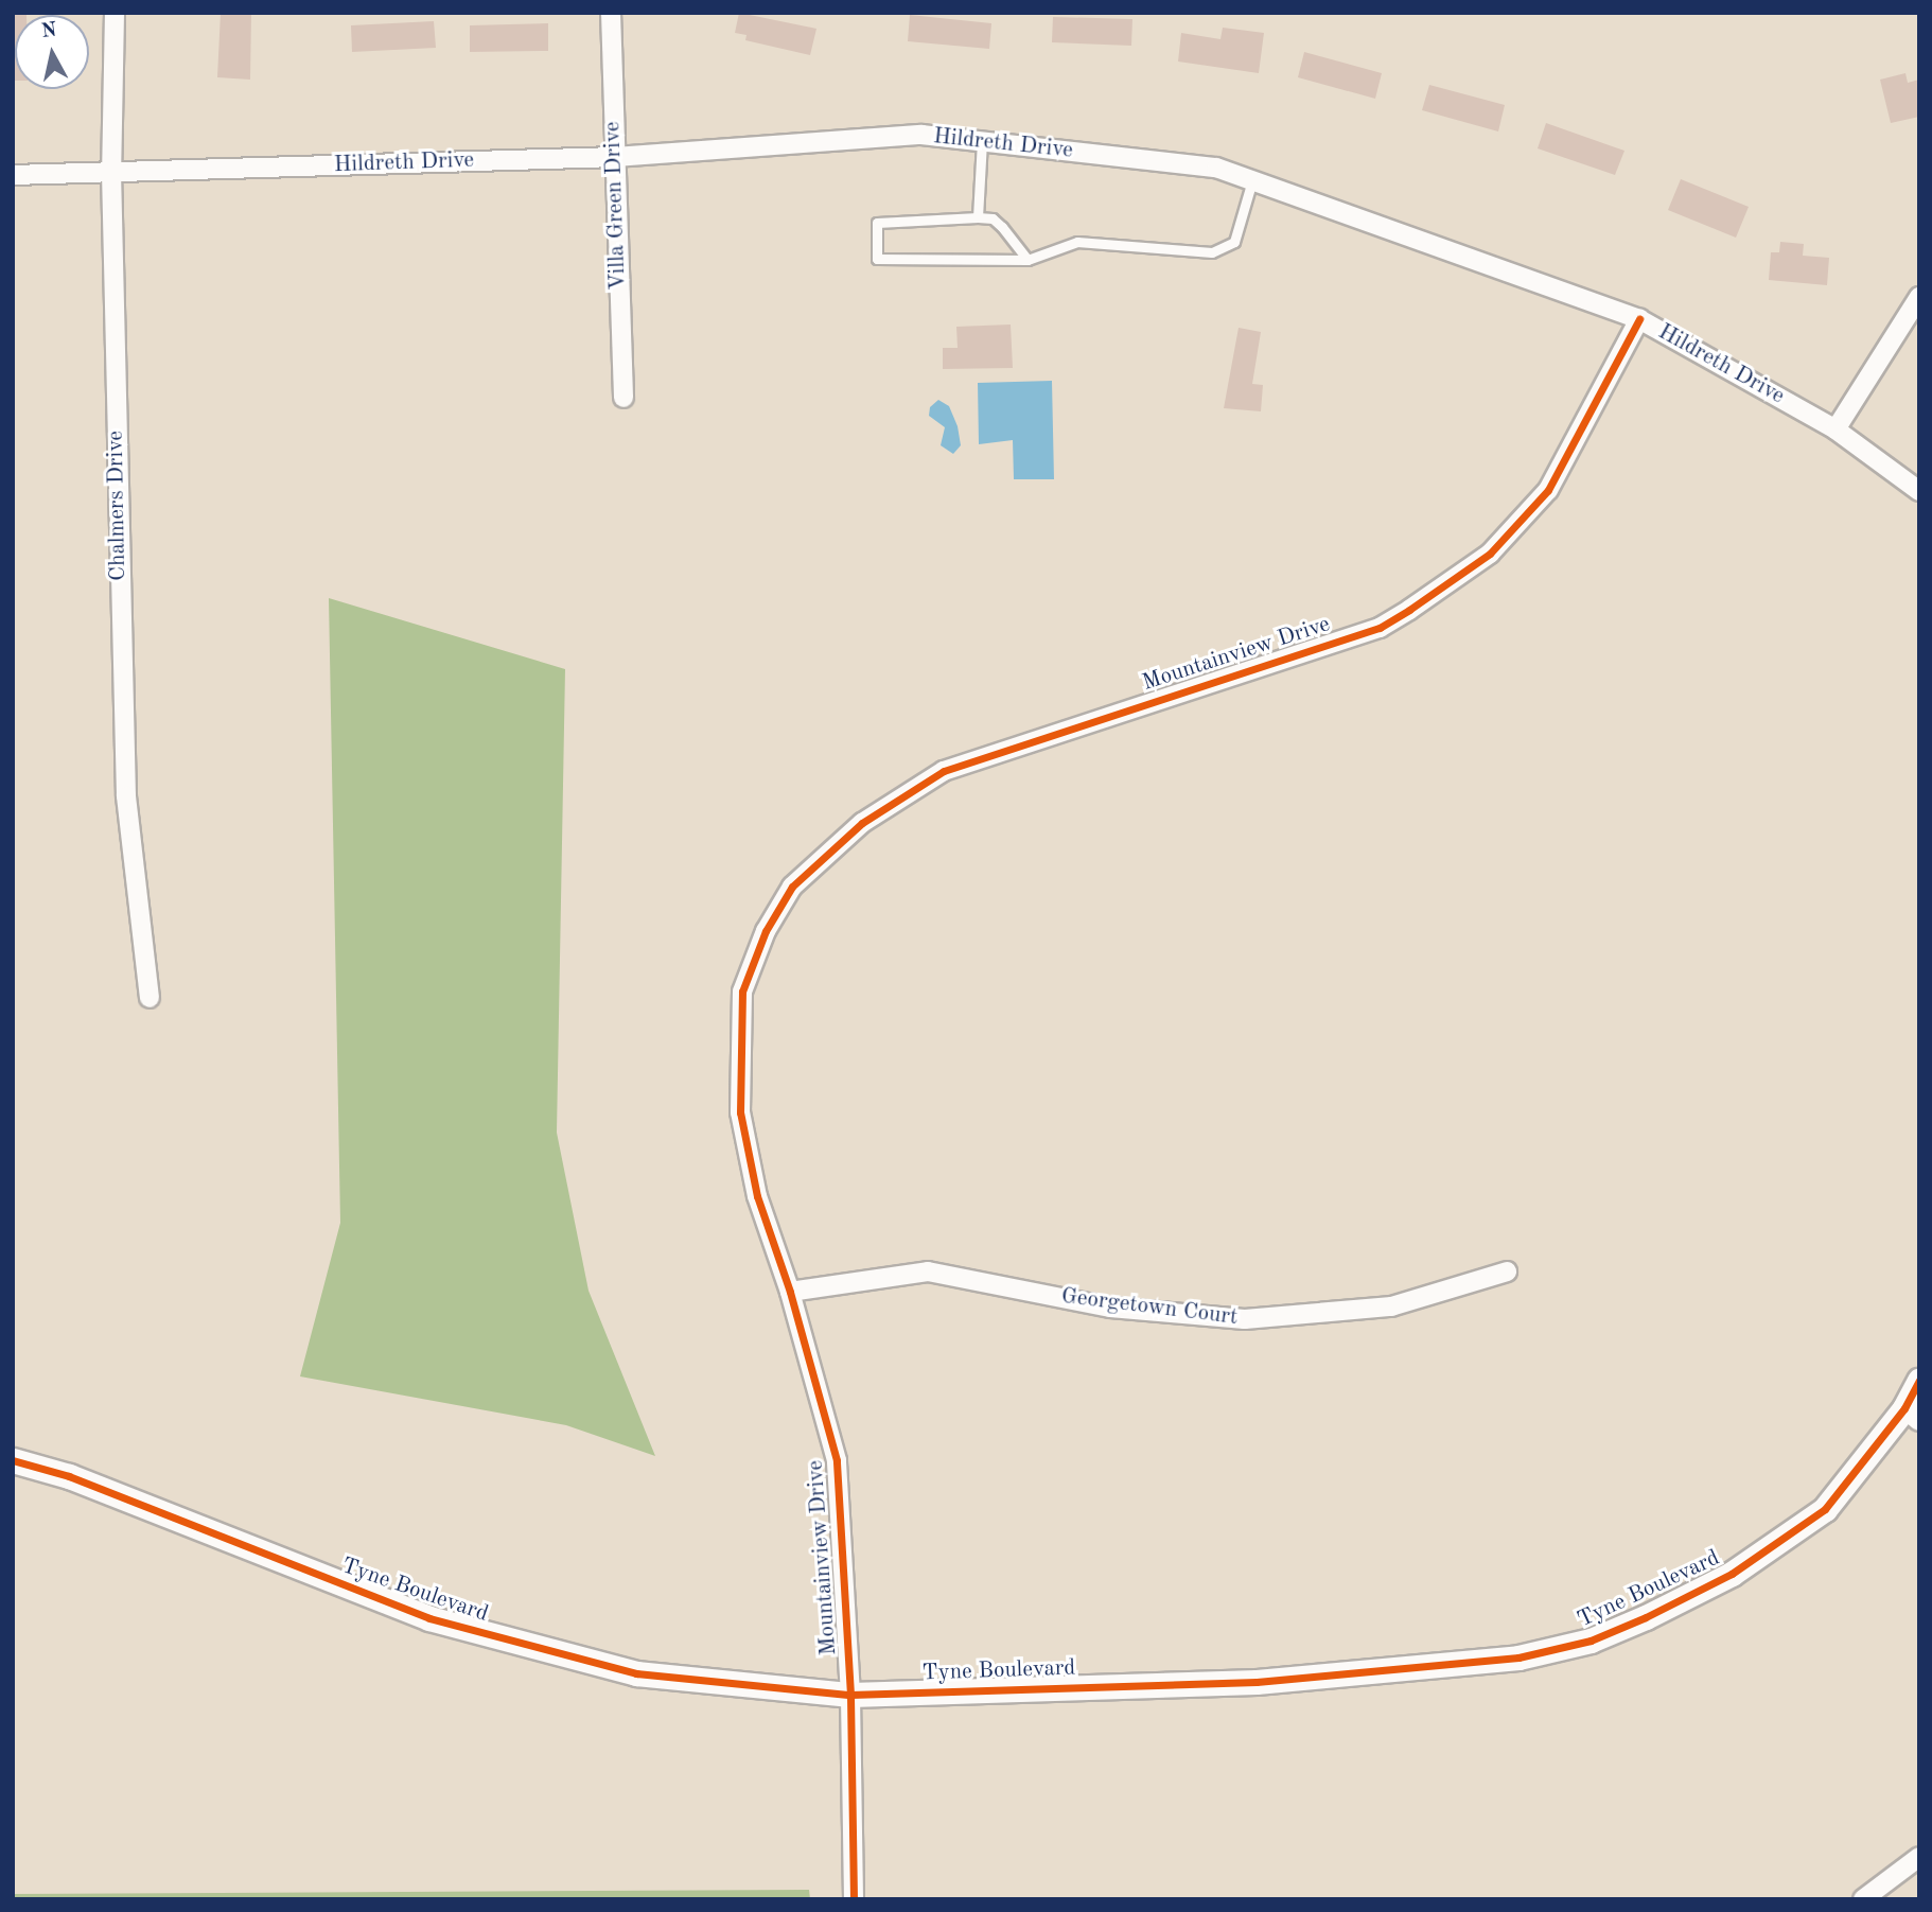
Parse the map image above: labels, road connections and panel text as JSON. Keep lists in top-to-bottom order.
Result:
{
  "streets": {
    "street": [
      "Hildreth Drive",
      "Villa Green Drive",
      "Chalmers Drive",
      "Mountainview Drive",
      "Georgetown Court",
      "Tyne Boulevard"
    ]
  },
  "crossings": [
    ["Hildreth Drive", "Villa Green Drive"],
    ["Hildreth Drive", "Chalmers Drive"],
    ["Hildreth Drive", "Mountainview Drive"],
    ["Mountainview Drive", "Georgetown Court"],
    ["Mountainview Drive", "Tyne Boulevard"]
  ],
  "north": "top"
}
